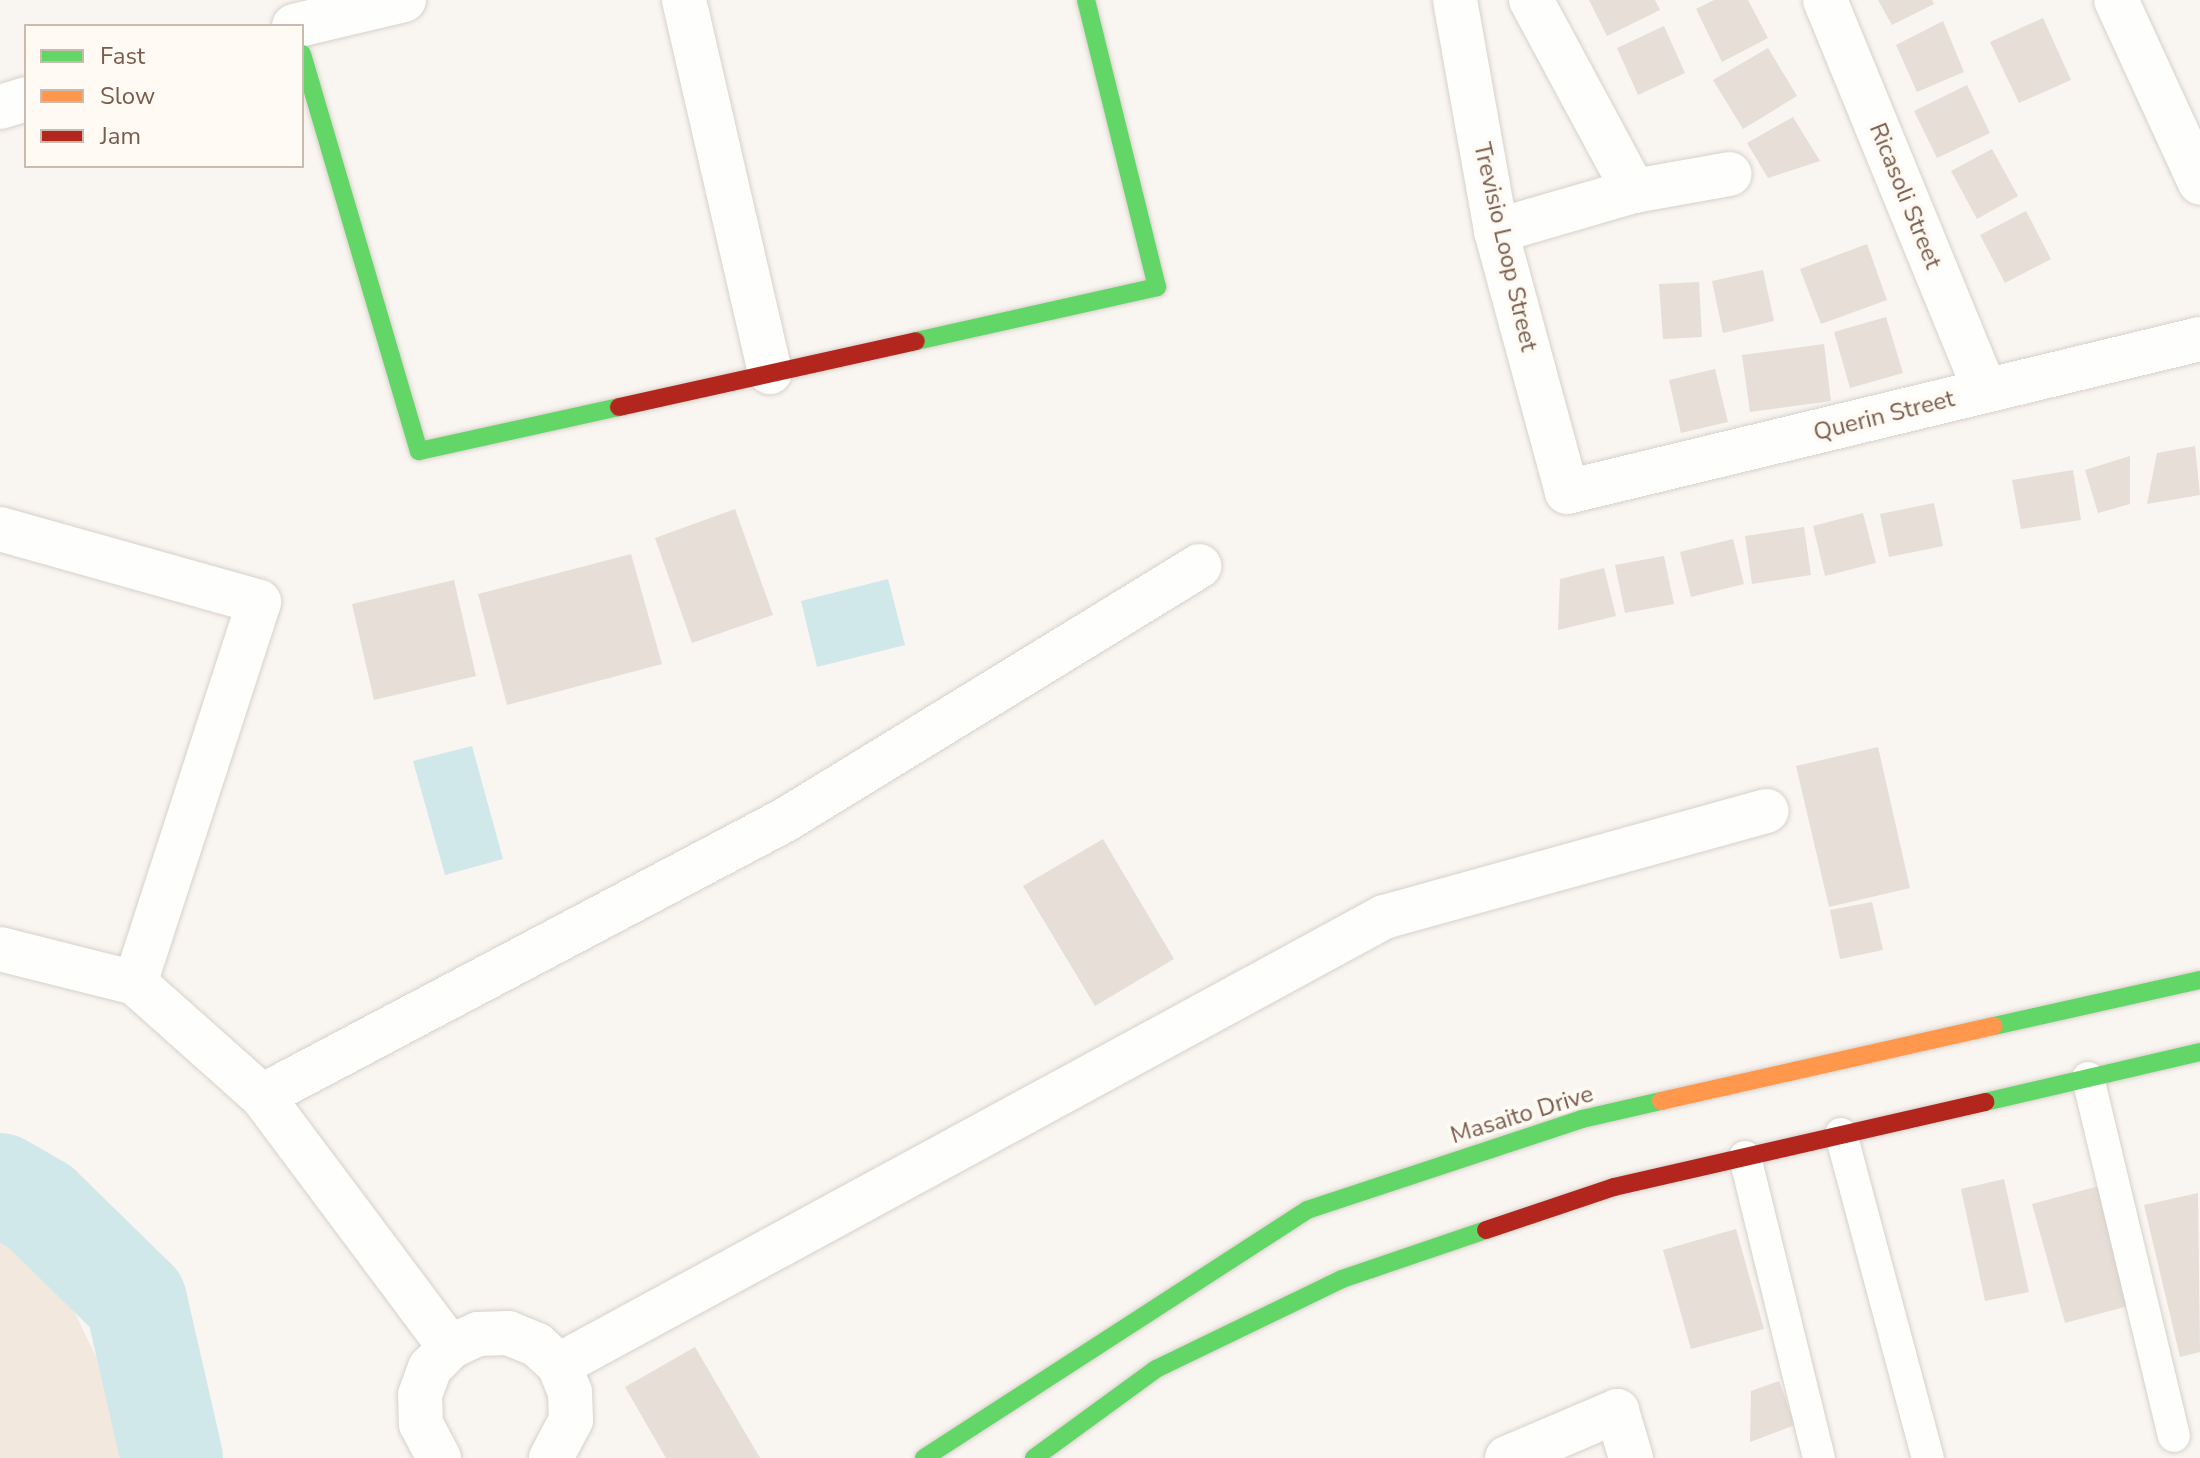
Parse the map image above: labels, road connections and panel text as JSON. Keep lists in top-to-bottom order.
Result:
{
  "streets": {
    "street": [
      "Ricasoli Street",
      "Trevisio Loop Street",
      "Querin Street",
      "Masaito Drive"
    ]
  },
  "crossings": [
    ["Ricasoli Street", "Querin Street"],
    ["Trevisio Loop Street", "Querin Street"]
  ],
  "legend": ["Fast", "Slow", "Jam"]
}
